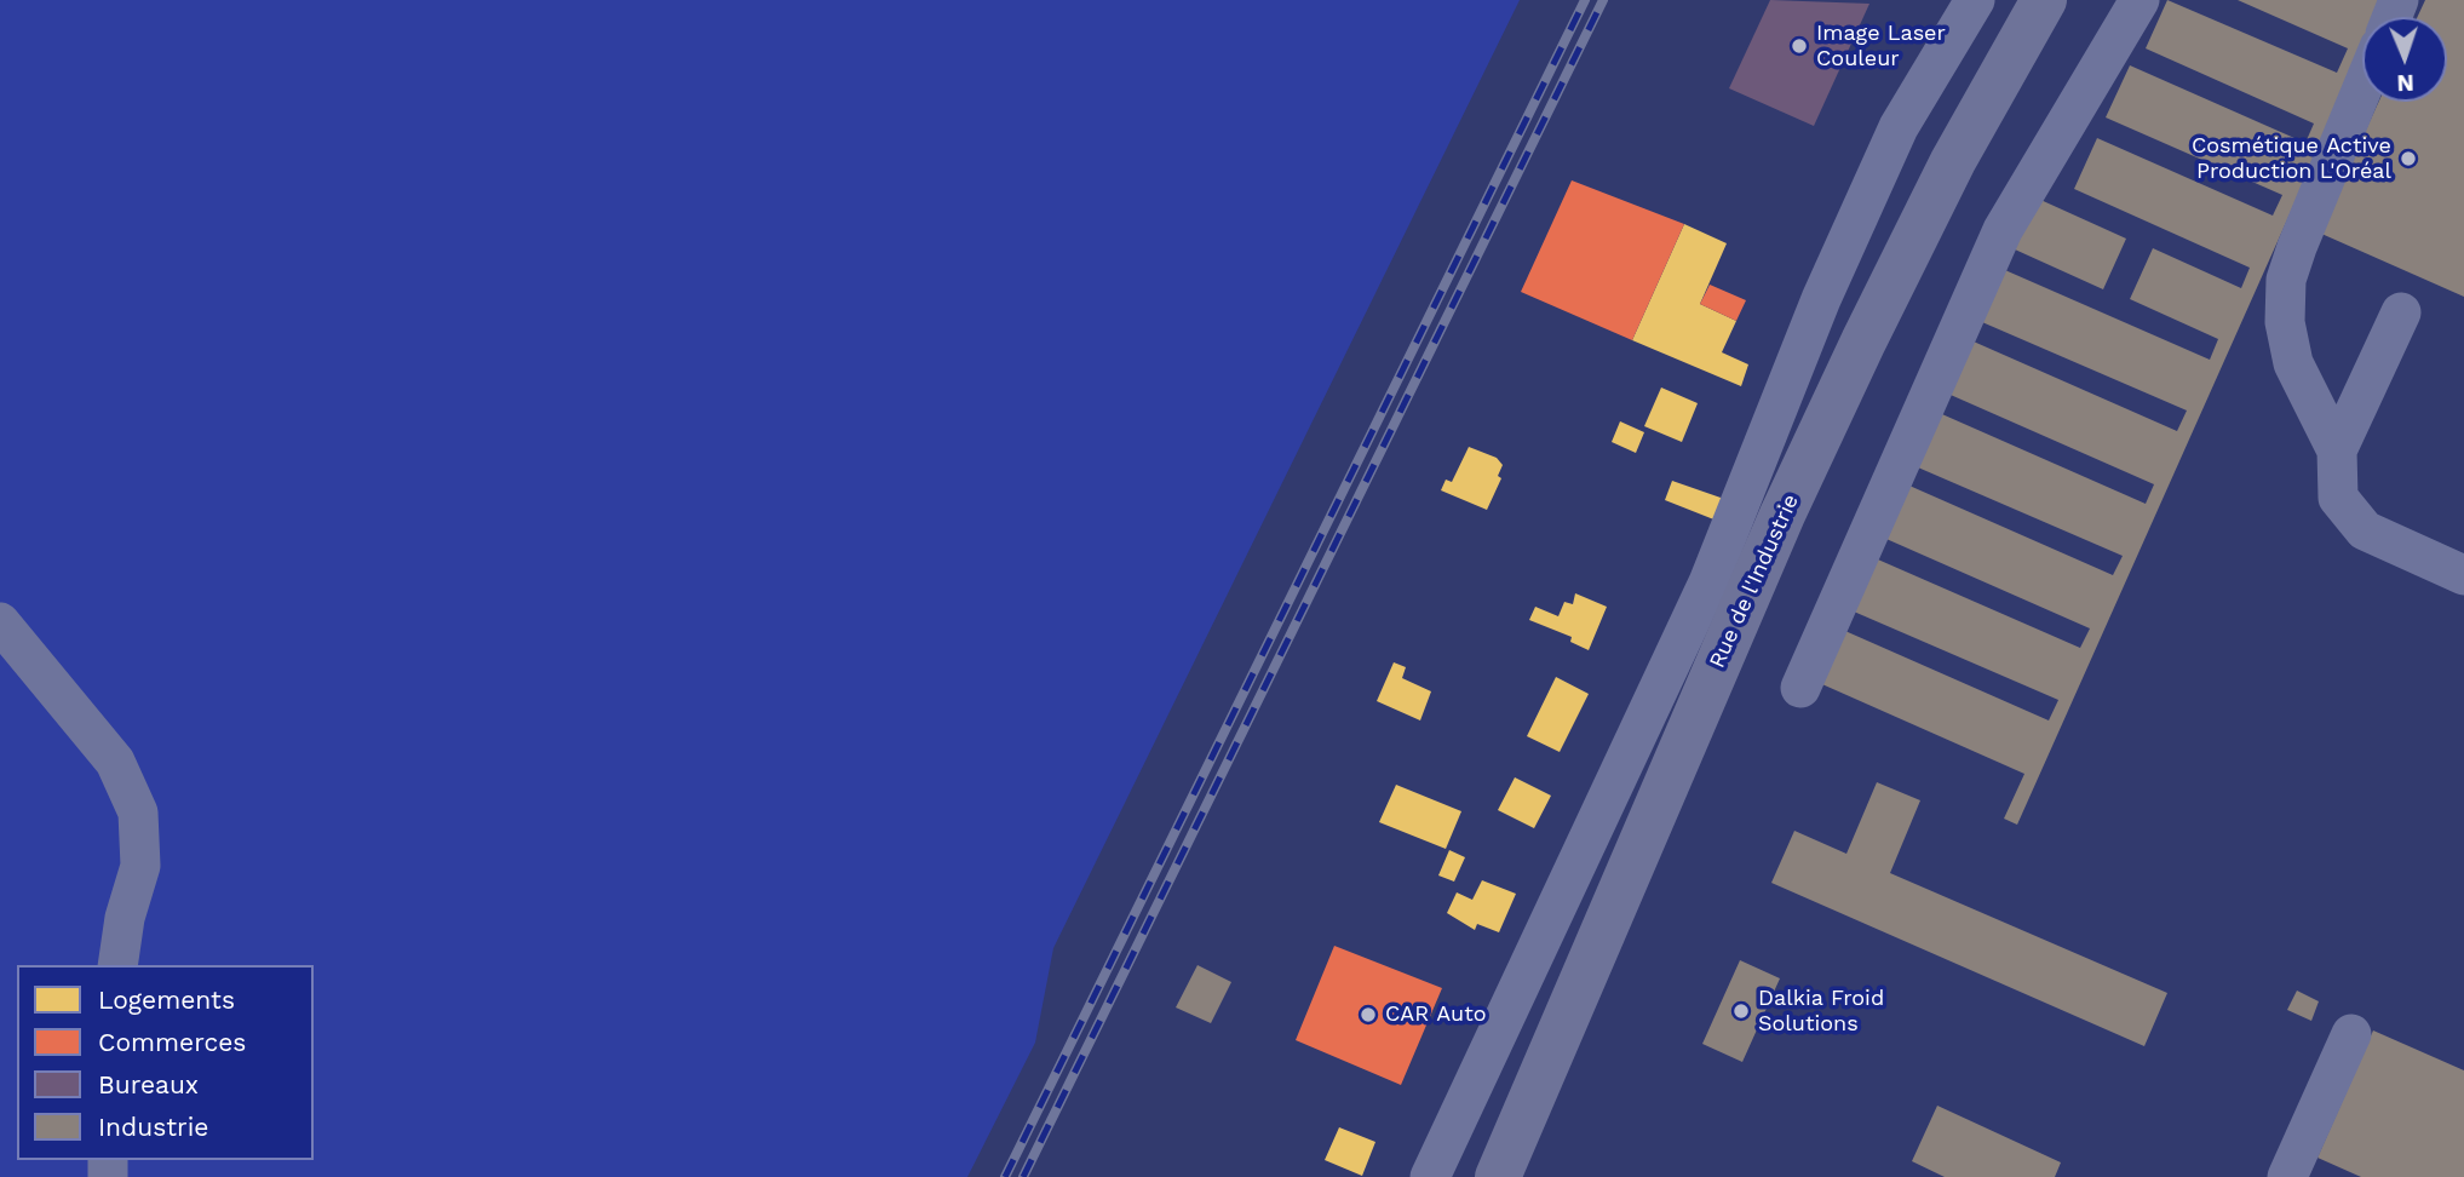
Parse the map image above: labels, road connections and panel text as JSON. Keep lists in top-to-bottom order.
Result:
{
  "streets": {
    "main road": ["Rue de l'Industrie"]
  },
  "places": [
    "Image Laser Couleur",
    "Cosmétique Active Production L'Oréal",
    "Dalkia Froid Solutions",
    "CAR Auto"
  ],
  "legend": [
    "Logements",
    "Commerces",
    "Bureaux",
    "Industrie"
  ],
  "north": "bottom"
}
